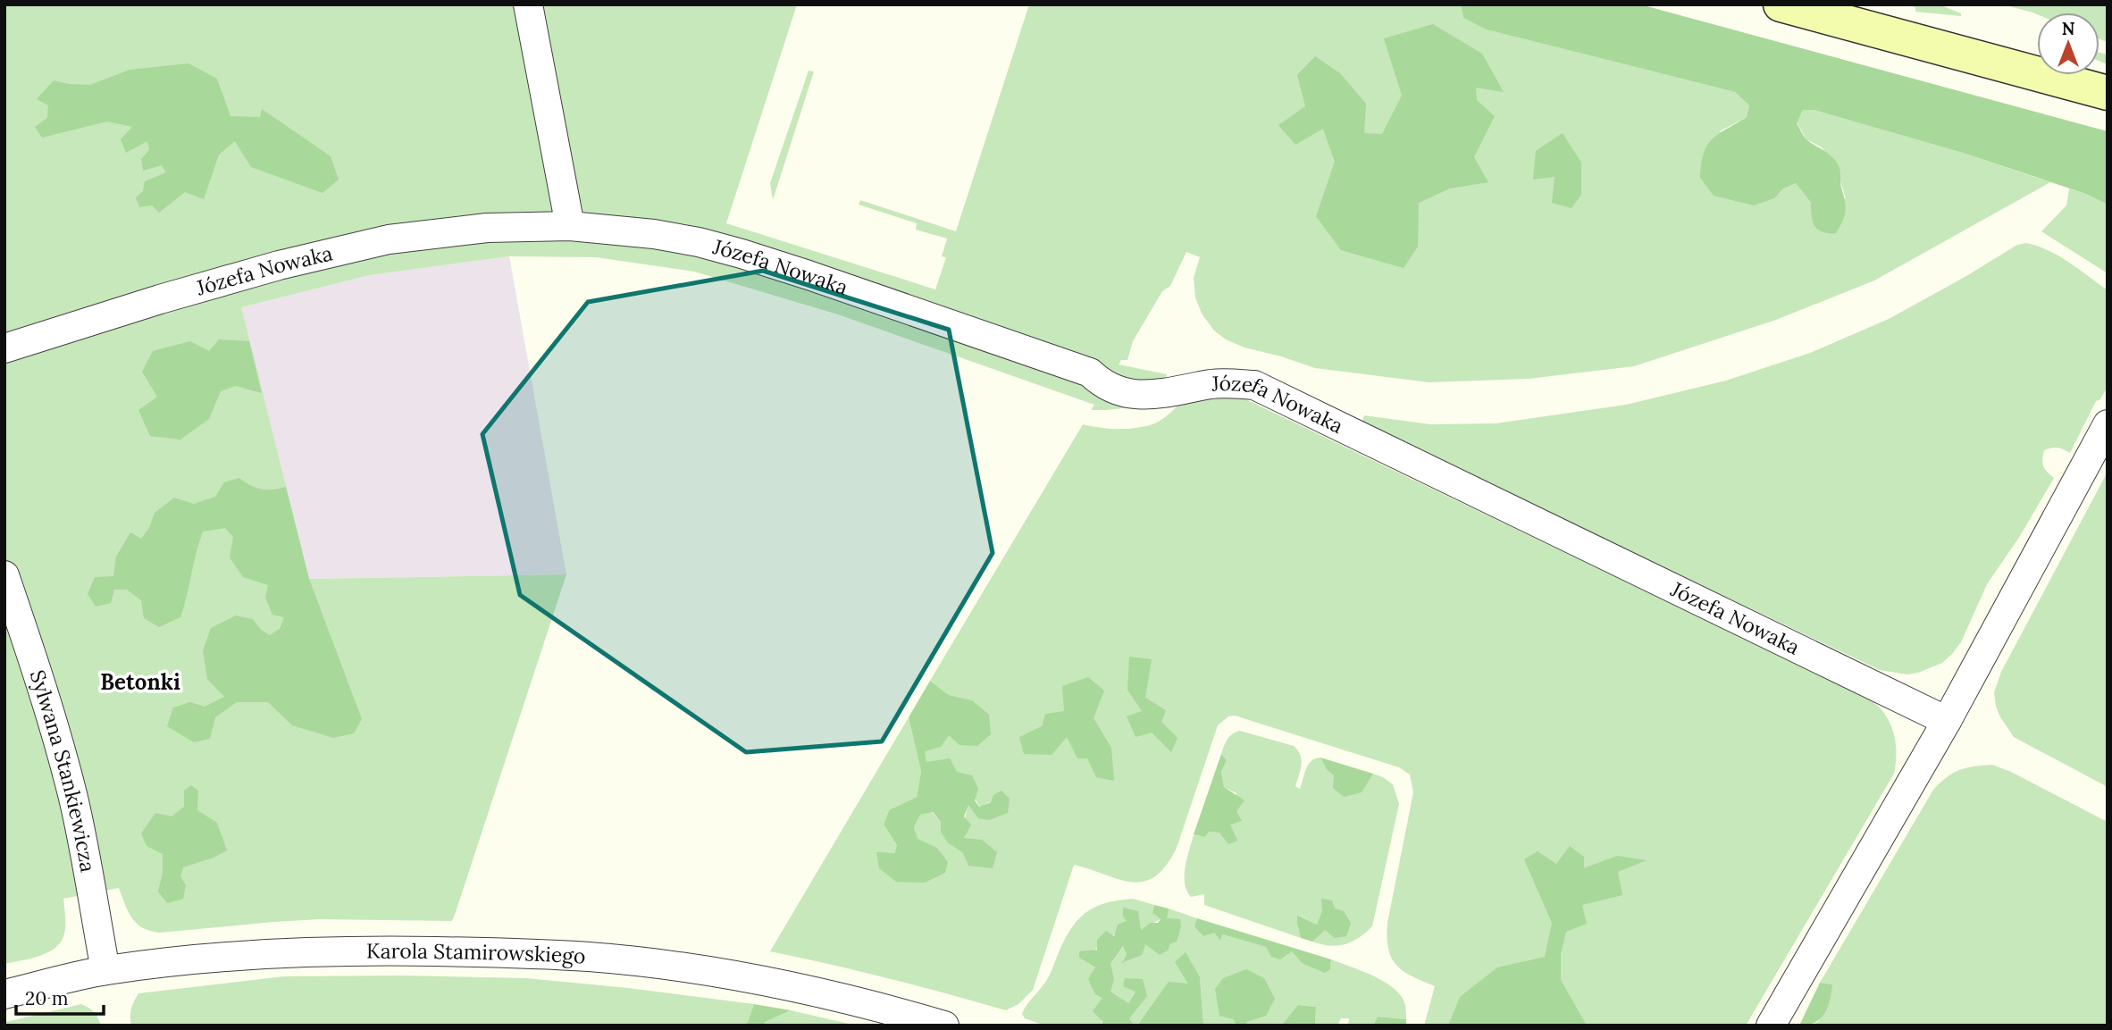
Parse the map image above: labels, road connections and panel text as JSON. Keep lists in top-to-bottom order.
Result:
{
  "streets": {
    "street": ["Józefa Nowaka", "Sylwana Stankiewicza", "Karola Stamirowskiego"]
  },
  "crossings": [
    ["Sylwana Stankiewicza", "Karola Stamirowskiego"]
  ],
  "districts": ["Betonki"],
  "scale_bar": "20 m",
  "north": "top"
}
